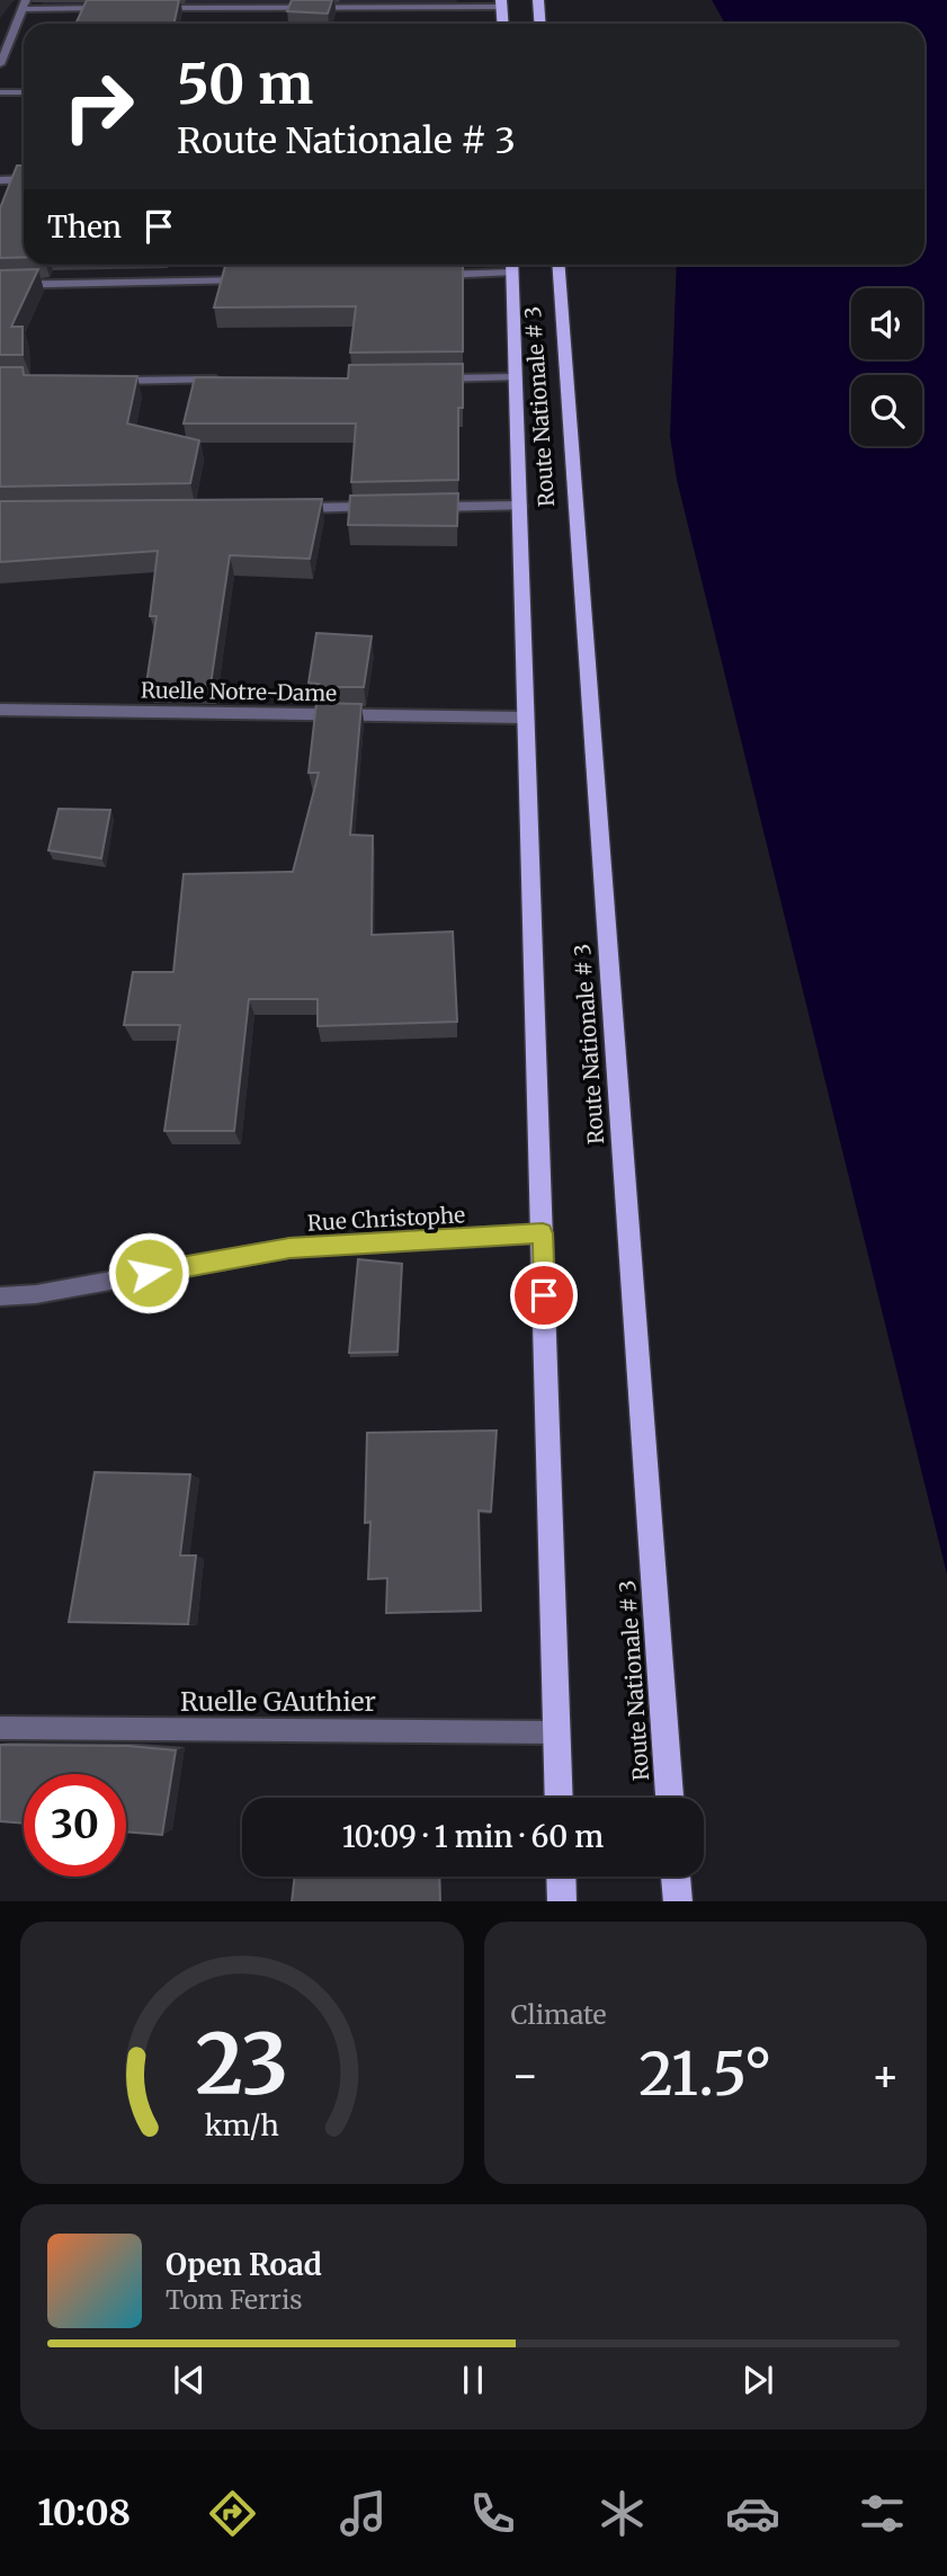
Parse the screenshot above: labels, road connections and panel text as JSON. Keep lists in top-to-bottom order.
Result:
{
  "streets": {
    "main road": ["Route Nationale # 3"],
    "street": ["Ruelle Notre-Dame", "Rue Christophe", "Ruelle GAuthier"]
  },
  "crossings": [
    ["Route Nationale # 3", "Ruelle Notre-Dame"],
    ["Route Nationale # 3", "Rue Christophe"],
    ["Route Nationale # 3", "Ruelle GAuthier"]
  ],
  "page": {
    "turn": ["50 m", "Route Nationale # 3"],
    "then": "Then",
    "limit": "30",
    "trip": "10:09 · 1 min · 60 m",
    "tile": "Climate",
    "heat": ["−", "21.5°", "+"],
    "song": ["Open Road", "Tom Ferris"],
    "tabs": "10:08",
    "gauge": ["23", "km/h"]
  }
}
